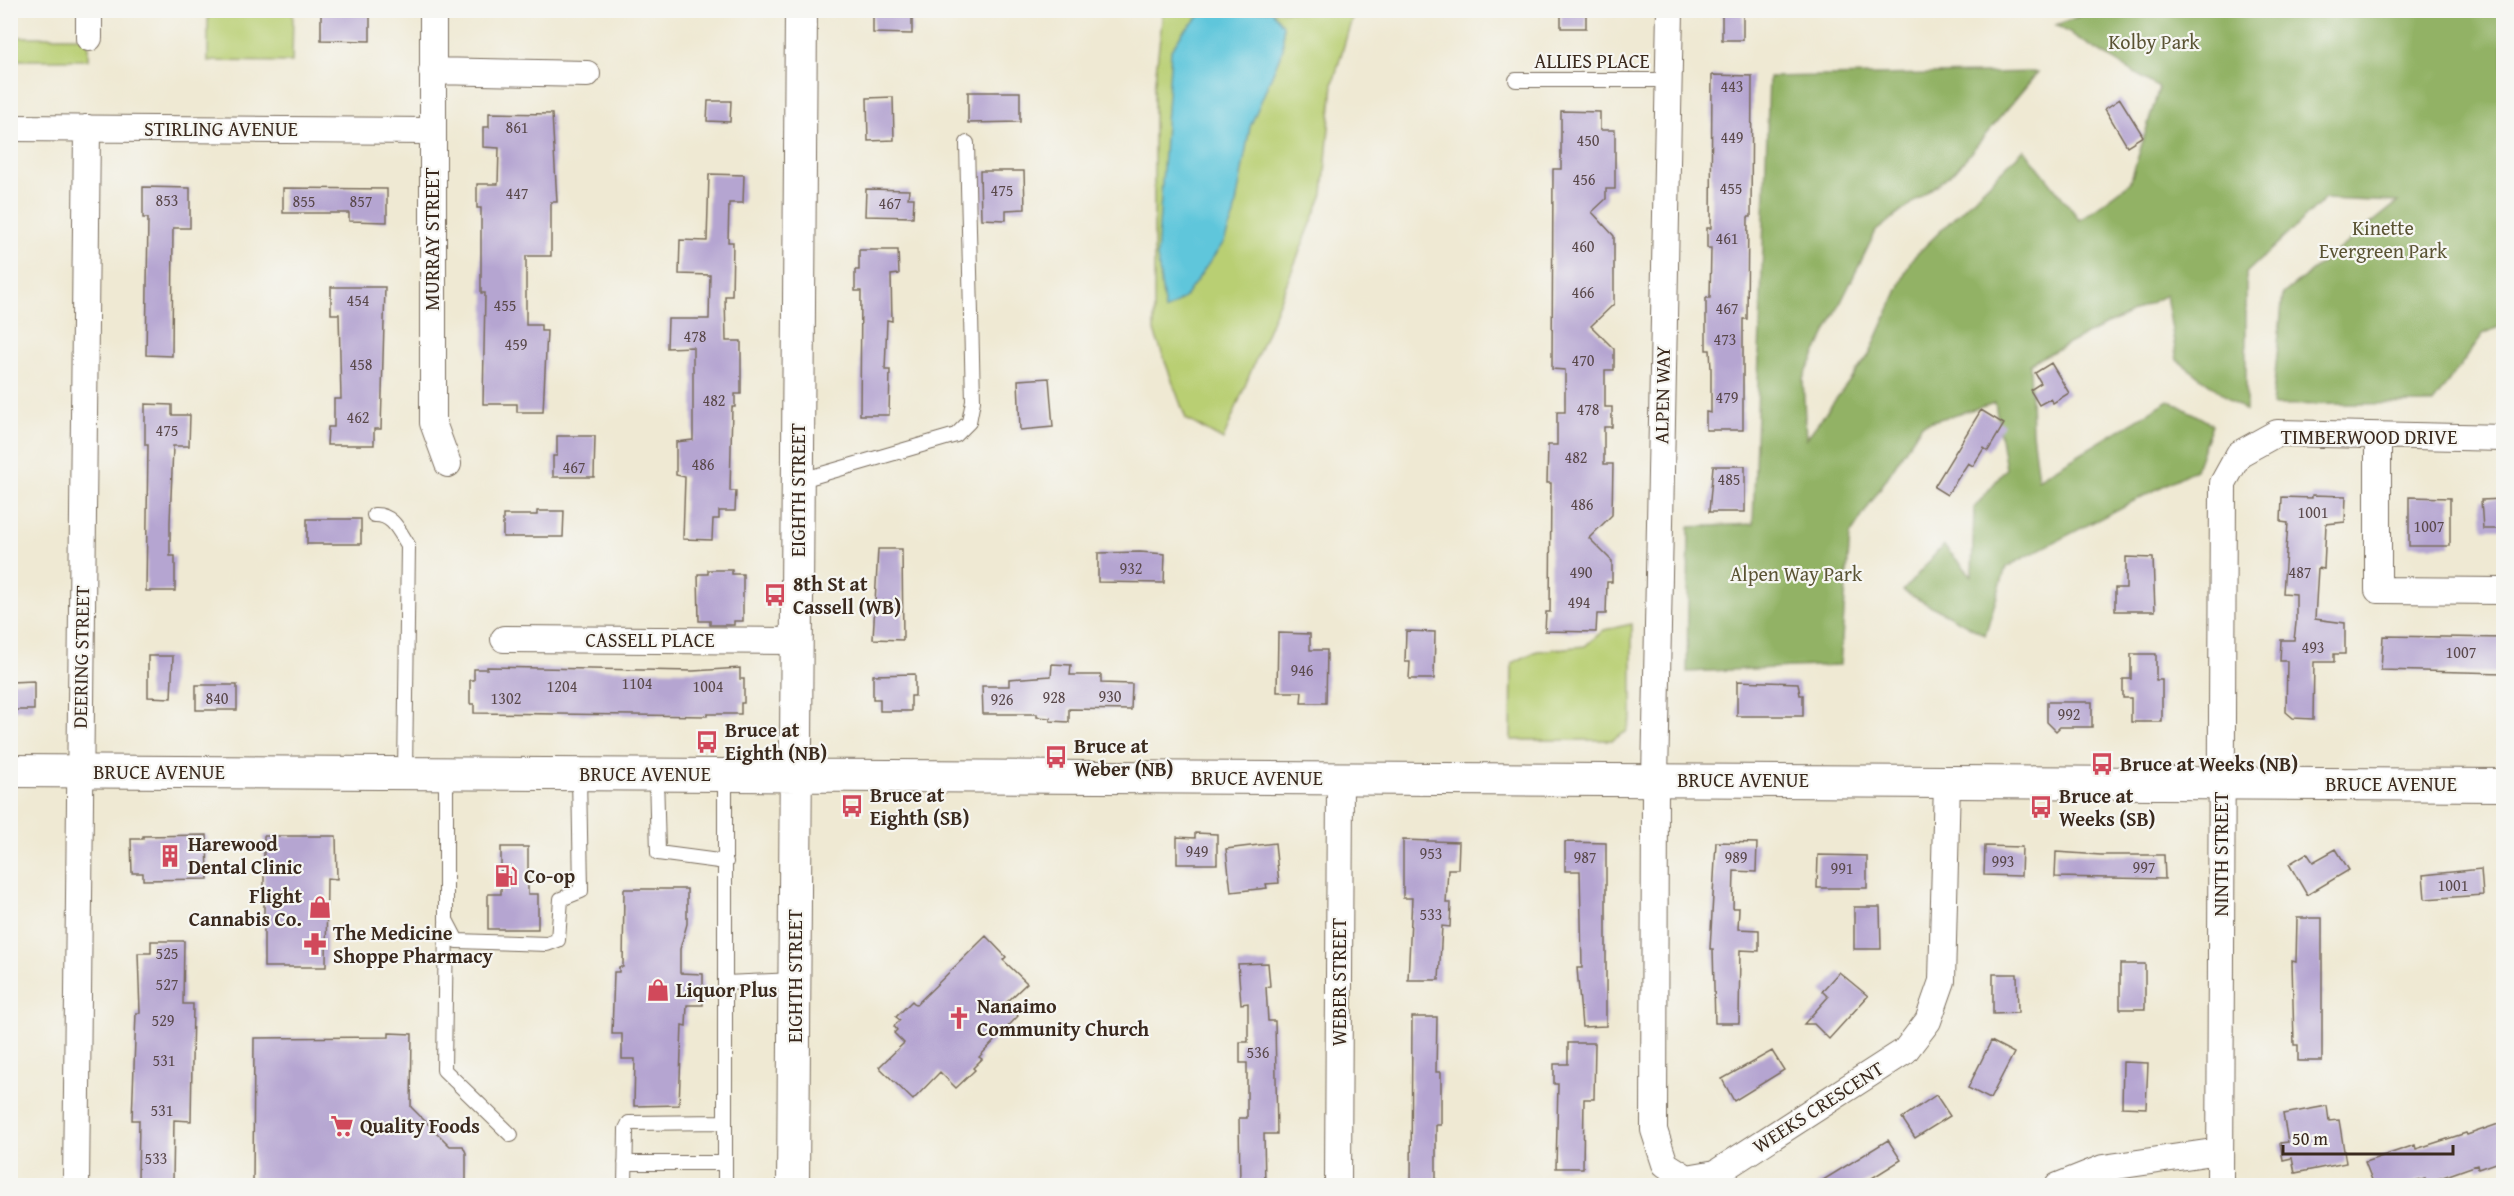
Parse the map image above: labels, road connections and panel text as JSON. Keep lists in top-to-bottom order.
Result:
{
  "streets": {
    "street": [
      "STIRLING AVENUE",
      "MURRAY STREET",
      "ALPEN WAY",
      "TIMBERWOOD DRIVE",
      "EIGHTH STREET",
      "CASSELL PLACE",
      "DEERING STREET",
      "BRUCE AVENUE",
      "NINTH STREET",
      "WEBER STREET",
      "WEEKS CRESCENT"
    ],
    "lane": ["ALLIES PLACE"]
  },
  "crossings": [
    ["ALLIES PLACE", "ALPEN WAY"],
    ["STIRLING AVENUE", "MURRAY STREET"],
    ["STIRLING AVENUE", "DEERING STREET"],
    ["ALPEN WAY", "BRUCE AVENUE"],
    ["ALPEN WAY", "WEEKS CRESCENT"],
    ["TIMBERWOOD DRIVE", "NINTH STREET"],
    ["EIGHTH STREET", "CASSELL PLACE"],
    ["EIGHTH STREET", "BRUCE AVENUE"],
    ["DEERING STREET", "BRUCE AVENUE"],
    ["BRUCE AVENUE", "NINTH STREET"],
    ["BRUCE AVENUE", "WEBER STREET"],
    ["BRUCE AVENUE", "WEEKS CRESCENT"]
  ],
  "parks": ["Kolby Park", "Kinette Evergreen Park", "Alpen Way Park"],
  "places": {
    "bus stop": [
      "8th St at Cassell (WB)",
      "Bruce at Eighth (NB)",
      "Bruce at Weber (NB)",
      "Bruce at Weeks (NB)",
      "Bruce at Eighth (SB)",
      "Bruce at Weeks (SB)"
    ],
    "building": ["Harewood Dental Clinic"],
    "fuel station": ["Co-op"],
    "shop": ["Flight Cannabis Co.", "Liquor Plus"],
    "pharmacy": ["The Medicine Shoppe Pharmacy"],
    "church": ["Nanaimo Community Church"],
    "supermarket": ["Quality Foods"]
  },
  "house_numbers": [
    "443",
    "861",
    "449",
    "450",
    "456",
    "455",
    "475",
    "447",
    "853",
    "855",
    "857",
    "467",
    "461",
    "460",
    "466",
    "454",
    "455",
    "467",
    "478",
    "473",
    "459",
    "470",
    "458",
    "479",
    "482",
    "478",
    "462",
    "475",
    "482",
    "486",
    "467",
    "485",
    "486",
    "1001",
    "1007",
    "932",
    "490",
    "487",
    "494",
    "493",
    "1007",
    "946",
    "1104",
    "1204",
    "1004",
    "930",
    "928",
    "840",
    "1302",
    "926",
    "992",
    "949",
    "953",
    "987",
    "989",
    "993",
    "997",
    "991",
    "1001",
    "533",
    "525",
    "527",
    "529",
    "536",
    "531",
    "531",
    "533"
  ],
  "scale_bar": "50 m"
}
